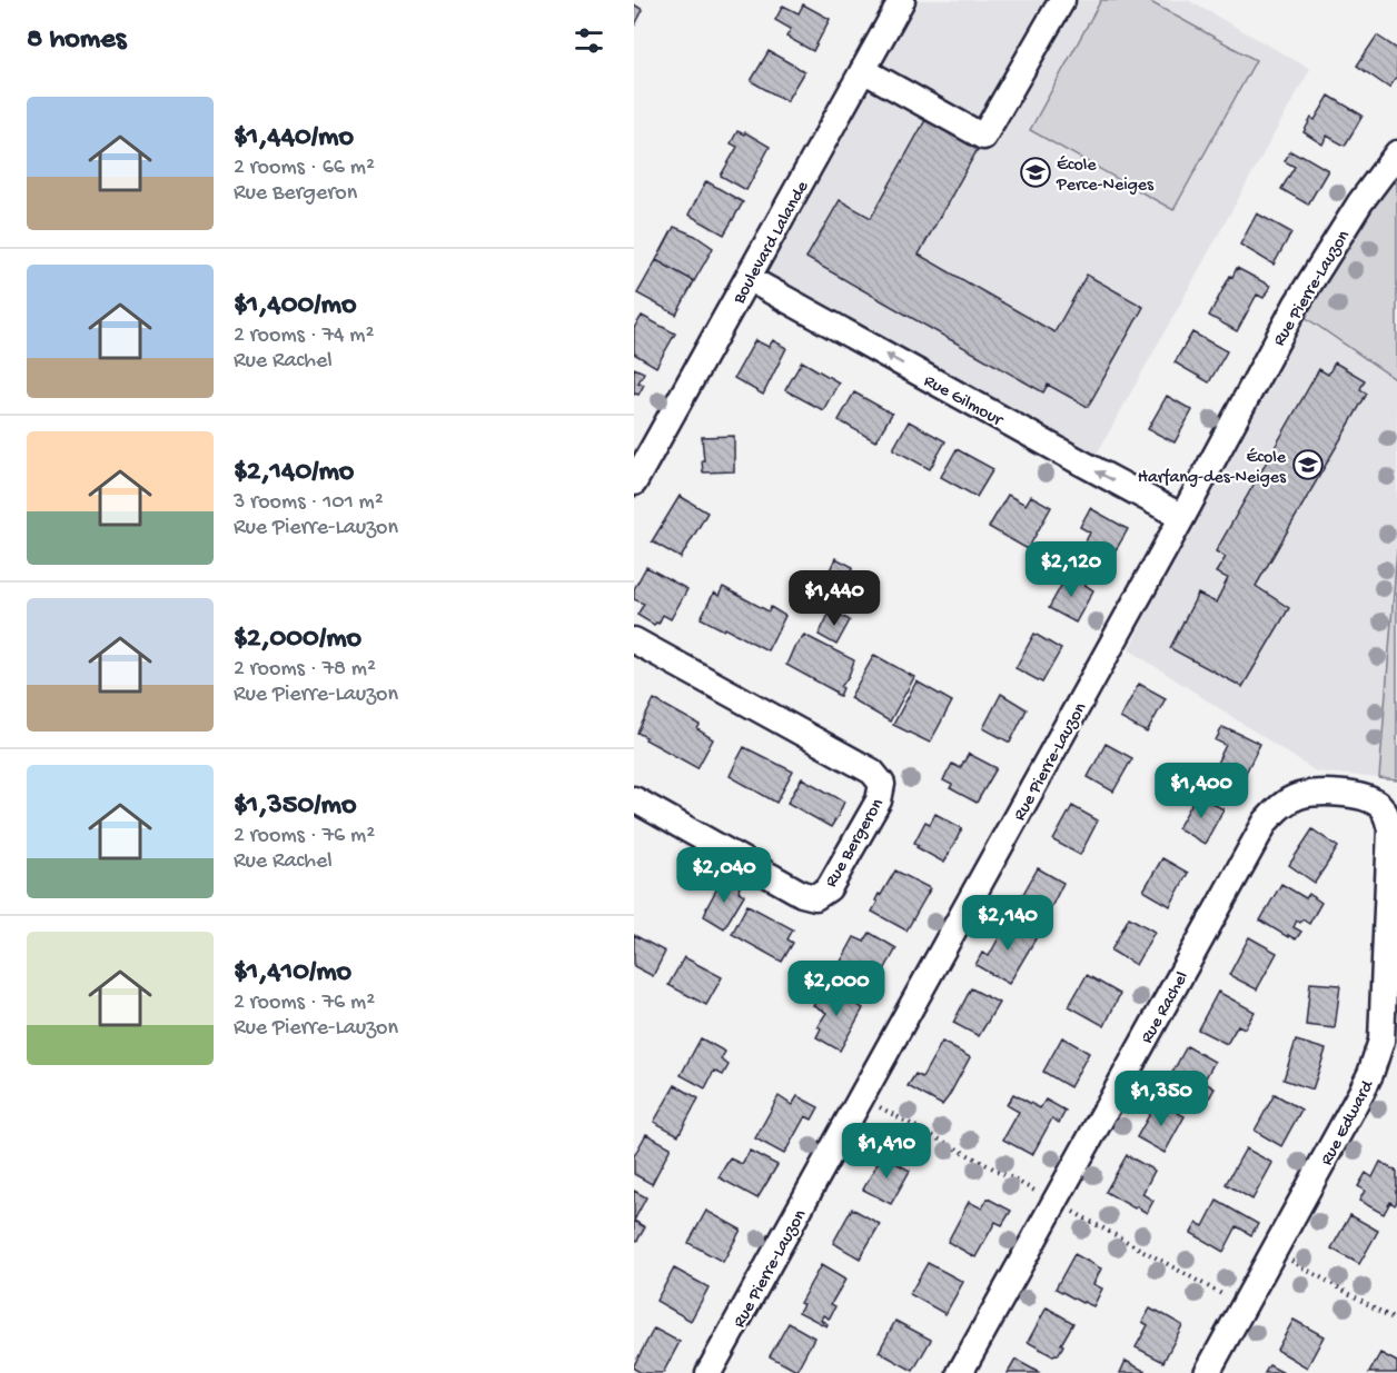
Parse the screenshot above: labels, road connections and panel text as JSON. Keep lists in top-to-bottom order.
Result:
{
  "streets": {
    "street": [
      "Boulevard Lalande",
      "Rue Pierre-Lauzon",
      "Rue Gilmour",
      "Rue Bergeron",
      "Rue Rachel",
      "Rue Edward"
    ]
  },
  "crossings": [
    ["Boulevard Lalande", "Rue Gilmour"],
    ["Rue Pierre-Lauzon", "Rue Gilmour"],
    ["Rue Rachel", "Rue Edward"]
  ],
  "one_way": ["Rue Gilmour"],
  "places": {
    "school or university": ["École Perce-Neiges", "École Harfang-des-Neiges"]
  },
  "page": {
    "heading": "8 homes",
    "list": [
      {
        "name": "$1,440/mo",
        "note": "2 rooms · 66 m² · Rue Bergeron"
      },
      {
        "name": "$1,400/mo",
        "note": "2 rooms · 74 m² · Rue Rachel"
      },
      {
        "name": "$2,140/mo",
        "note": "3 rooms · 101 m² · Rue Pierre-Lauzon"
      },
      {
        "name": "$2,000/mo",
        "note": "2 rooms · 78 m² · Rue Pierre-Lauzon"
      },
      {
        "name": "$1,350/mo",
        "note": "2 rooms · 76 m² · Rue Rachel"
      },
      {
        "name": "$1,410/mo",
        "note": "2 rooms · 76 m² · Rue Pierre-Lauzon"
      }
    ],
    "price": [
      "$2,120",
      "$1,440",
      "$1,400",
      "$2,040",
      "$2,140",
      "$2,000",
      "$1,350",
      "$1,410"
    ]
  }
}
